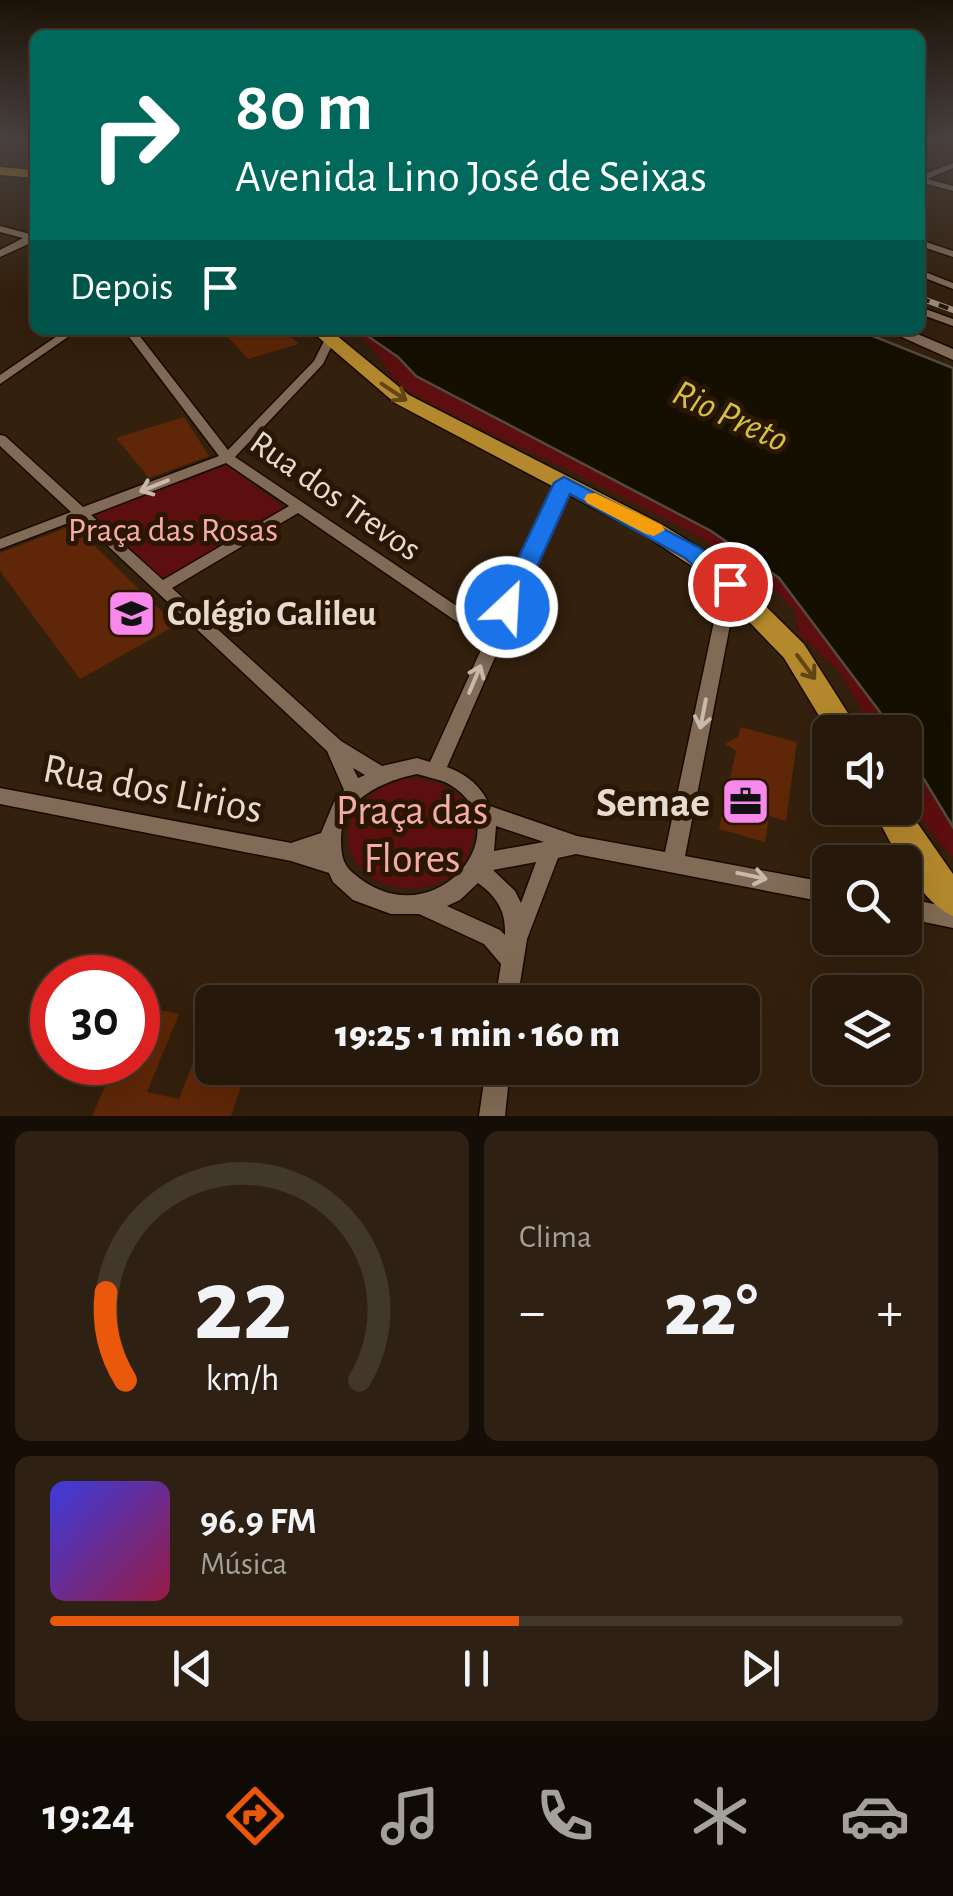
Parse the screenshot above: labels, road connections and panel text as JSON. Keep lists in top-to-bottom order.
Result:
{
  "streets": {
    "street": ["Rua dos Trevos", "Rua dos Lirios"]
  },
  "water": ["Rio Preto"],
  "parks": ["Praça das Rosas", "Praça das Flores"],
  "places": {
    "school or university": ["Colégio Galileu"],
    "office": ["Semae"]
  },
  "page": {
    "turn": ["80 m", "Avenida Lino José de Seixas"],
    "then": "Depois",
    "limit": "30",
    "trip": "19:25 · 1 min · 160 m",
    "tile": "Clima",
    "heat": ["−", "22°", "+"],
    "song": ["96.9 FM", "Música"],
    "tabs": "19:24",
    "gauge": ["22", "km/h"]
  }
}
